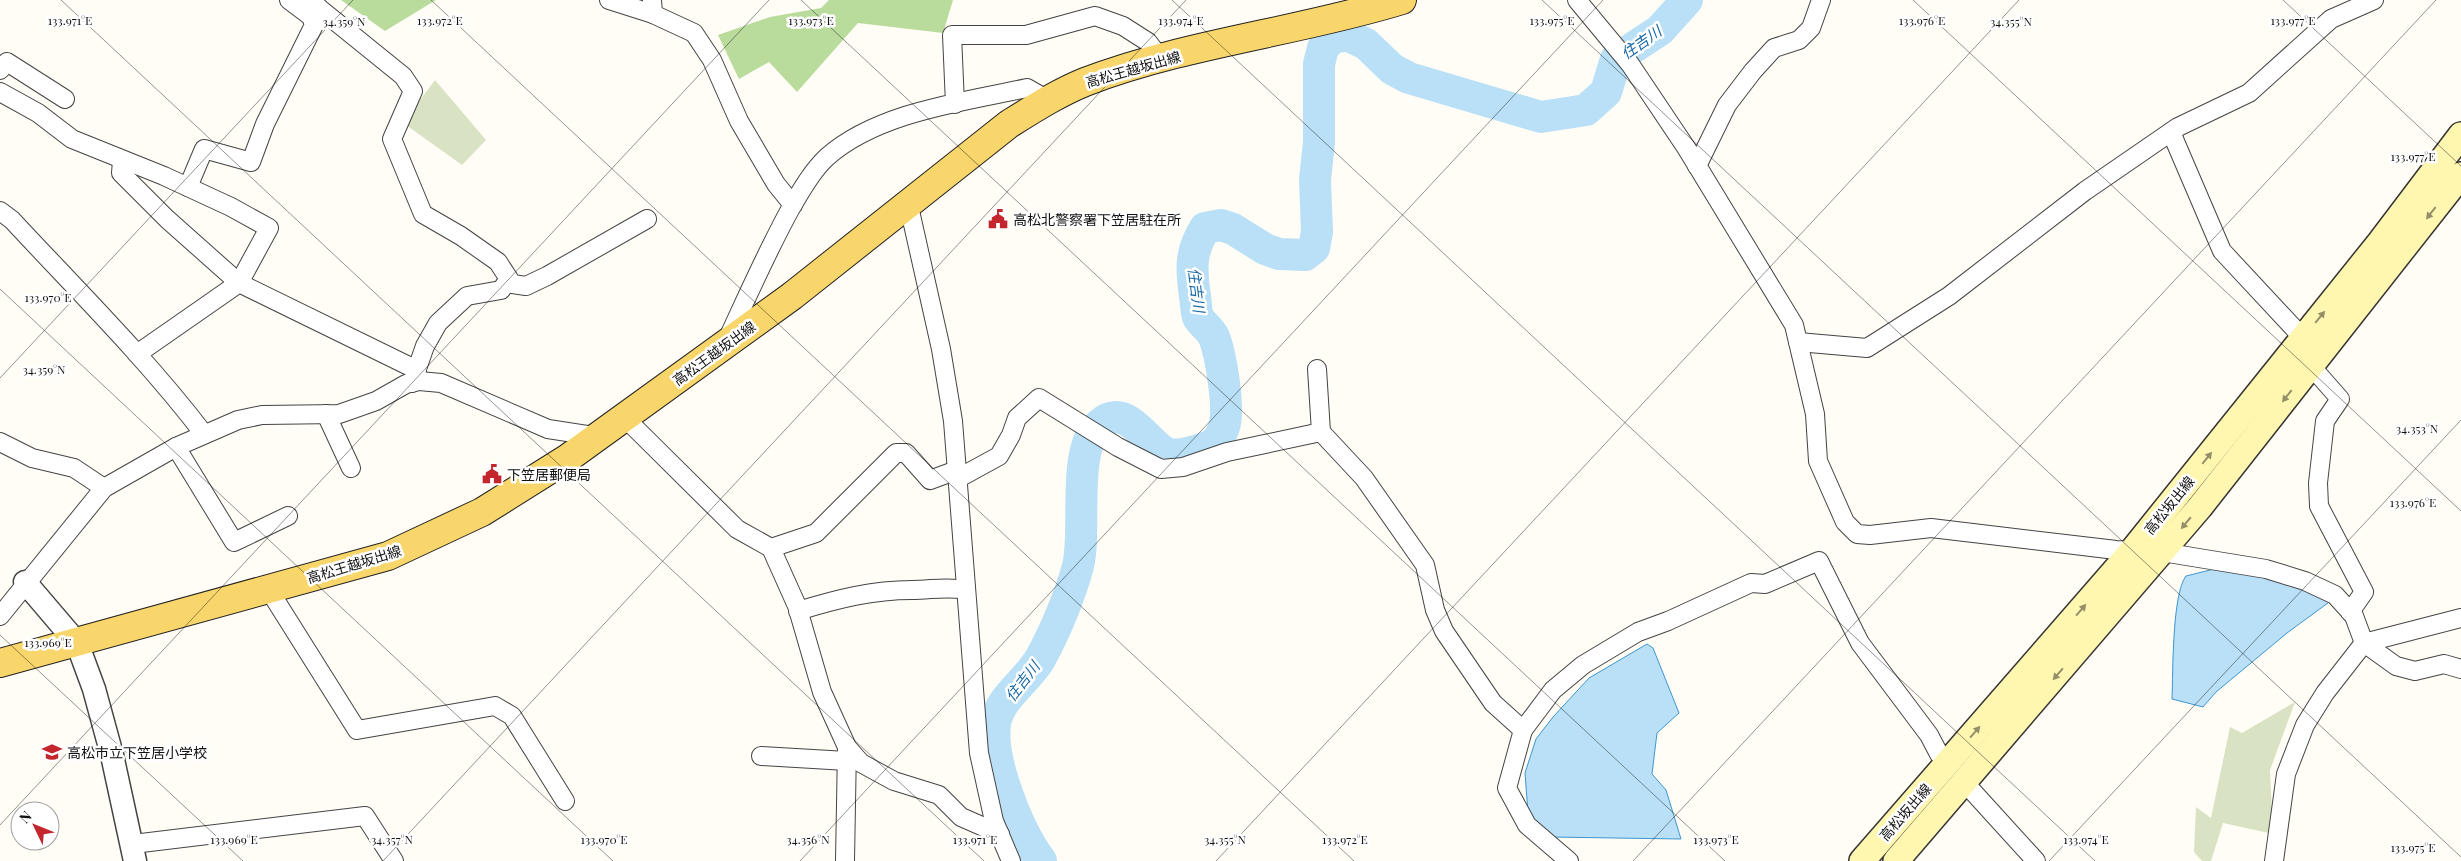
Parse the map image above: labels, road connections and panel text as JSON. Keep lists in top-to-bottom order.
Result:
{
  "streets": {
    "main road": ["高松王越坂出線", "高松坂出線"]
  },
  "water": ["住吉川"],
  "places": {
    "public building": ["高松北警察署下笠居駐在所", "下笠居郵便局"],
    "school or university": ["高松市立下笠居小学校"]
  },
  "north": "top left",
  "coordinates": [
    "133.971°E",
    "133.972°E",
    "133.973°E",
    "133.974°E",
    "133.975°E",
    "133.976°E",
    "133.977°E",
    "34.359°N",
    "34.355°N",
    "133.970°E",
    "34.353°N",
    "133.969°E",
    "34.357°N",
    "34.356°N"
  ]
}
